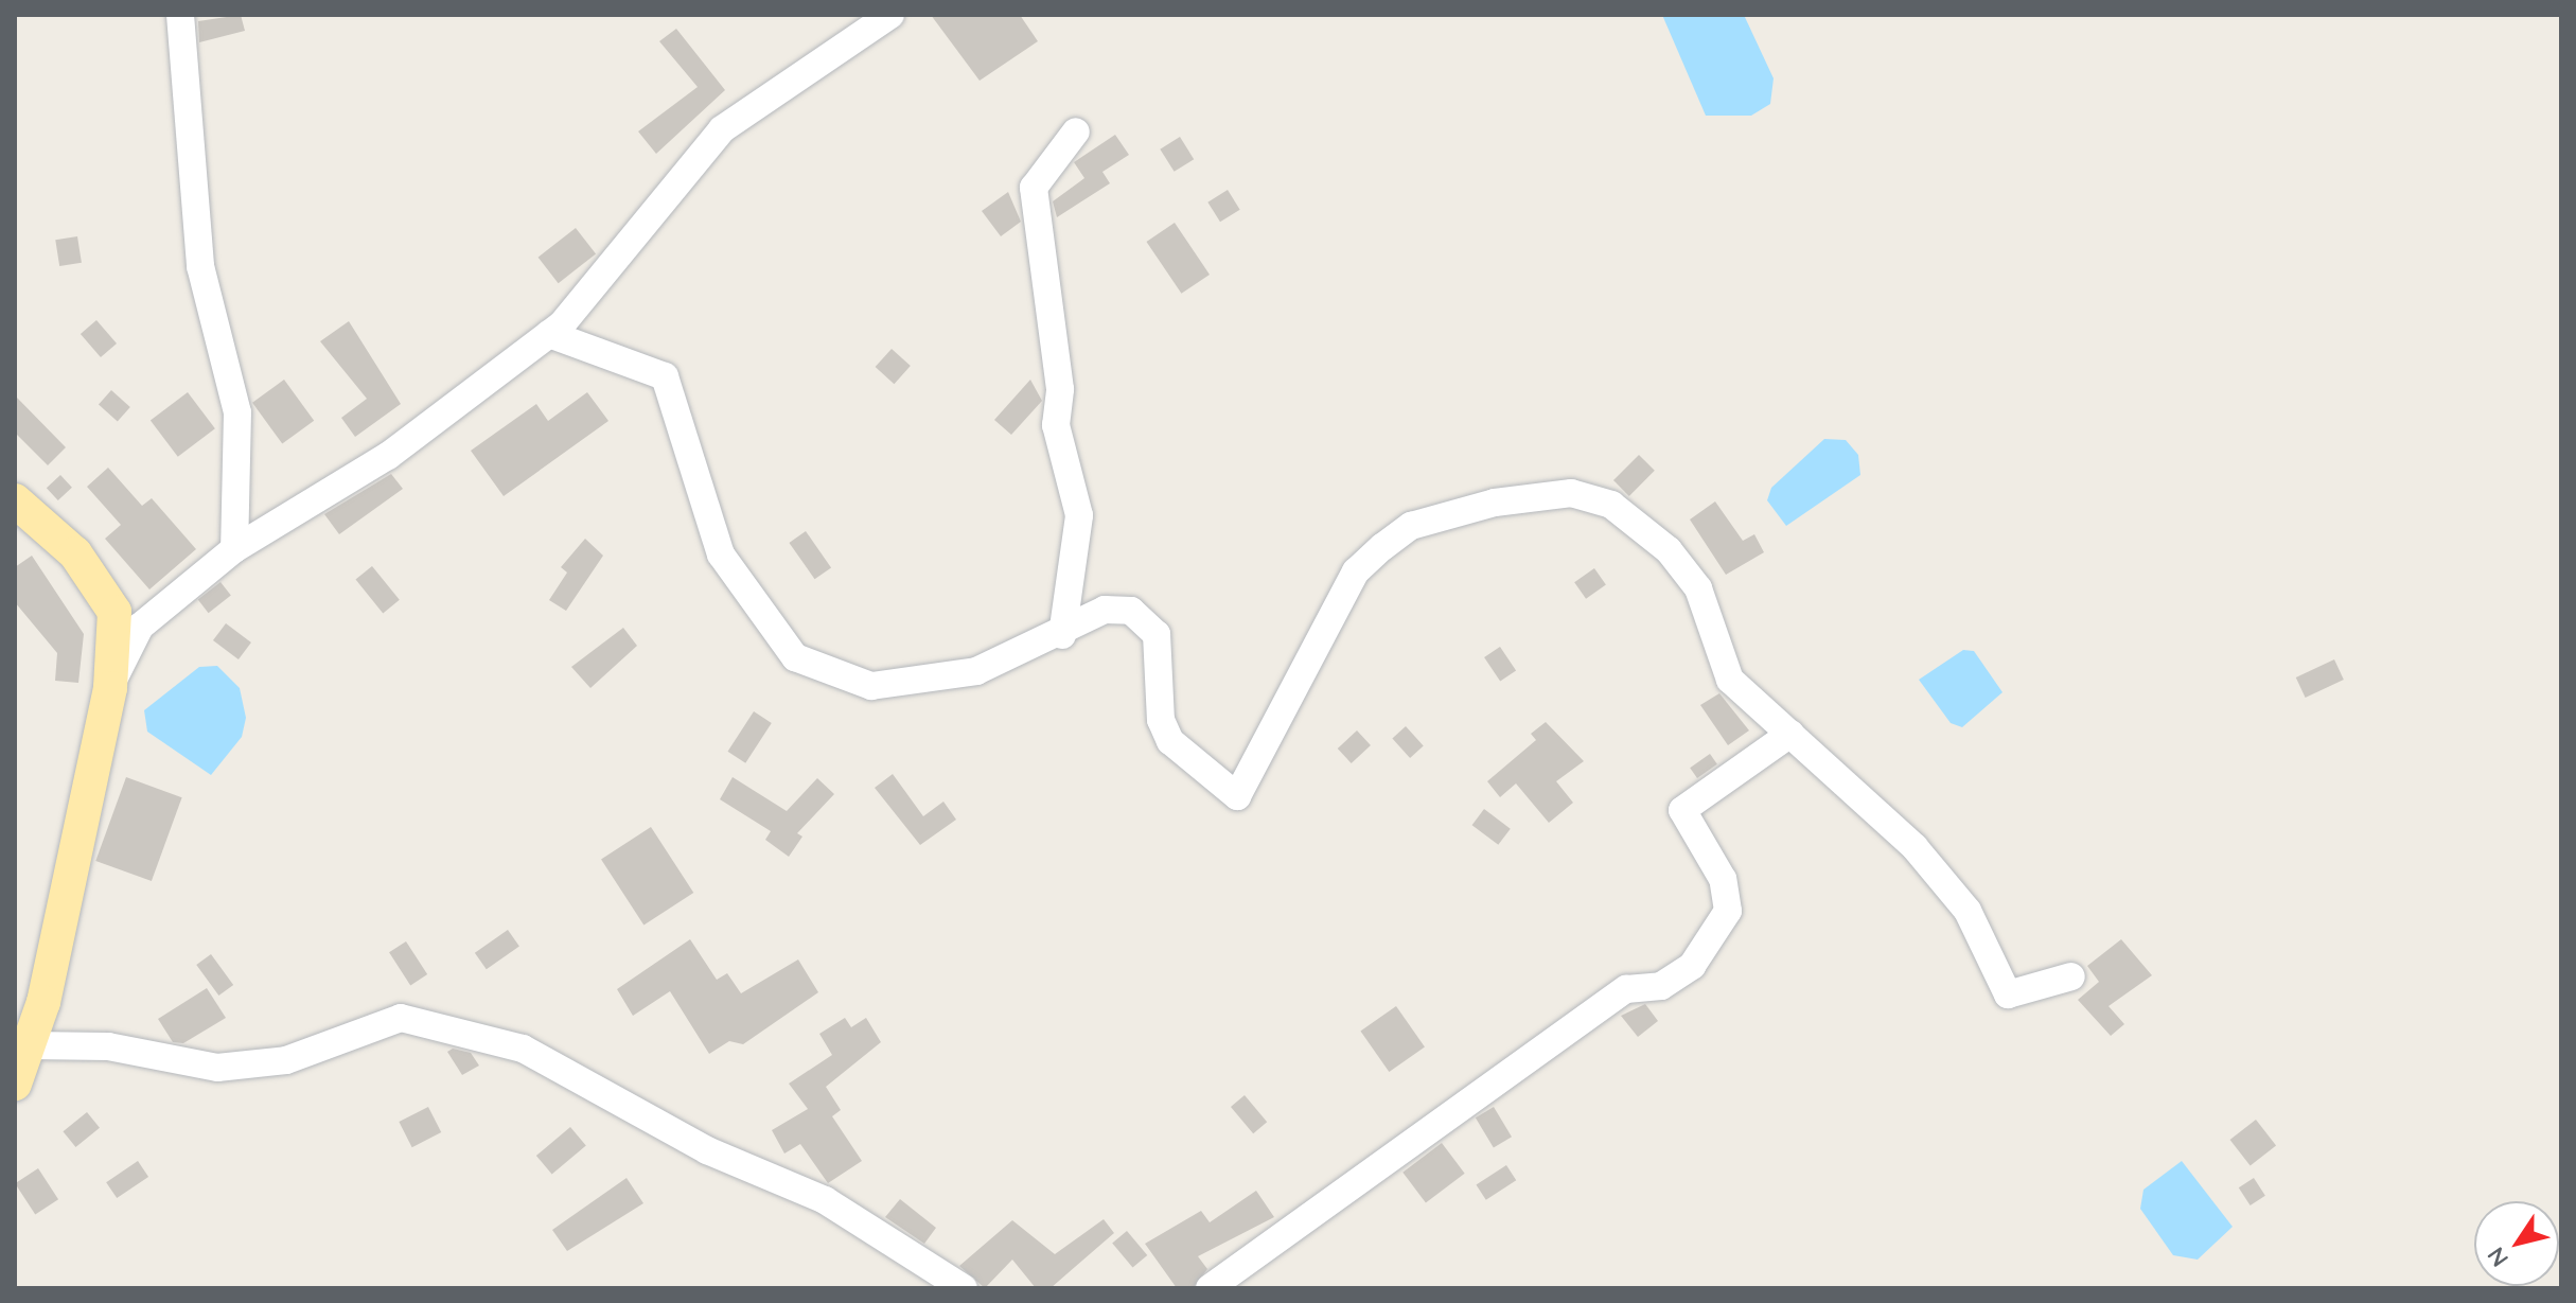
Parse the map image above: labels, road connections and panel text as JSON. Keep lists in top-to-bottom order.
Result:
{
  "north": "bottom left"
}
